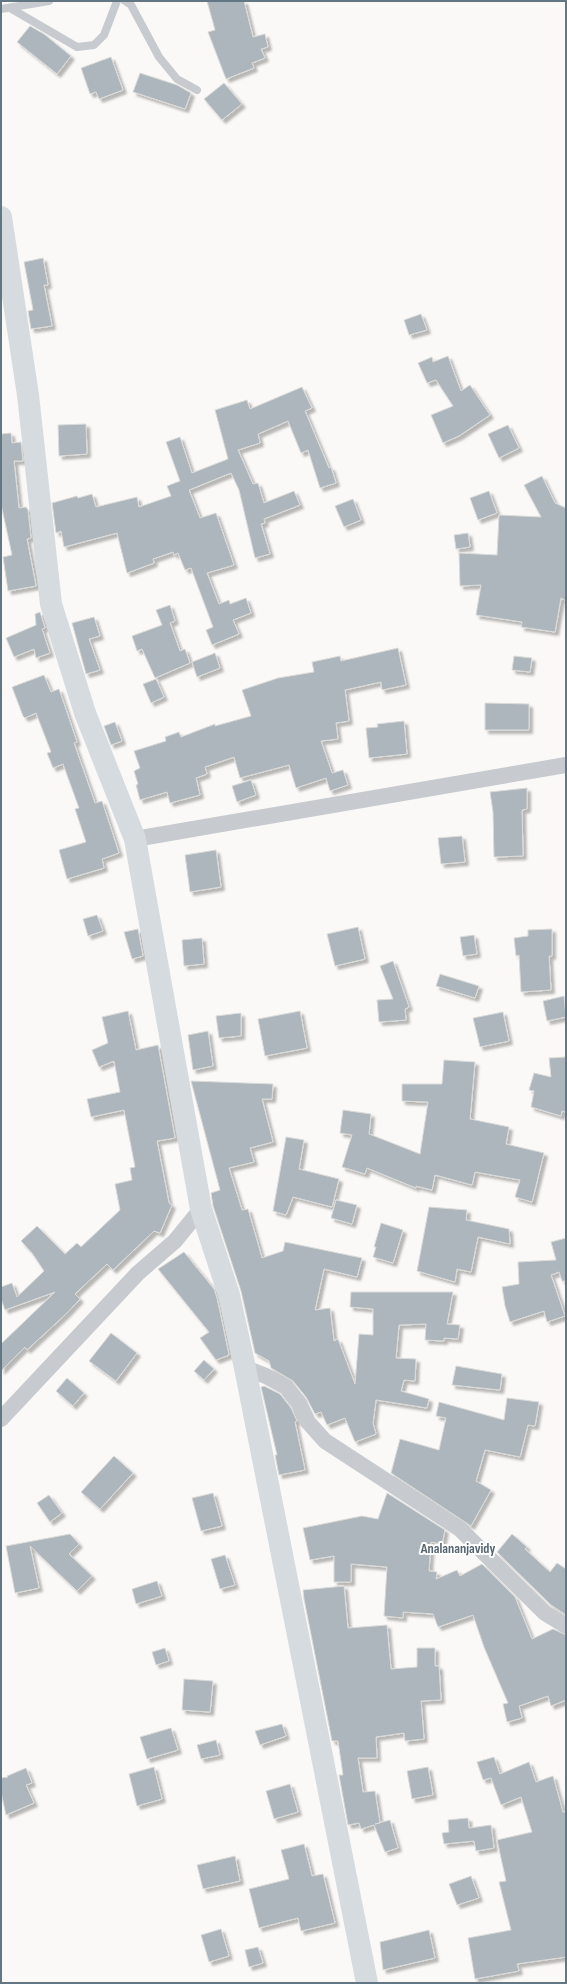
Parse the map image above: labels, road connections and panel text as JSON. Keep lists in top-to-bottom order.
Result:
{
  "districts": ["Analananjavidy"]
}
